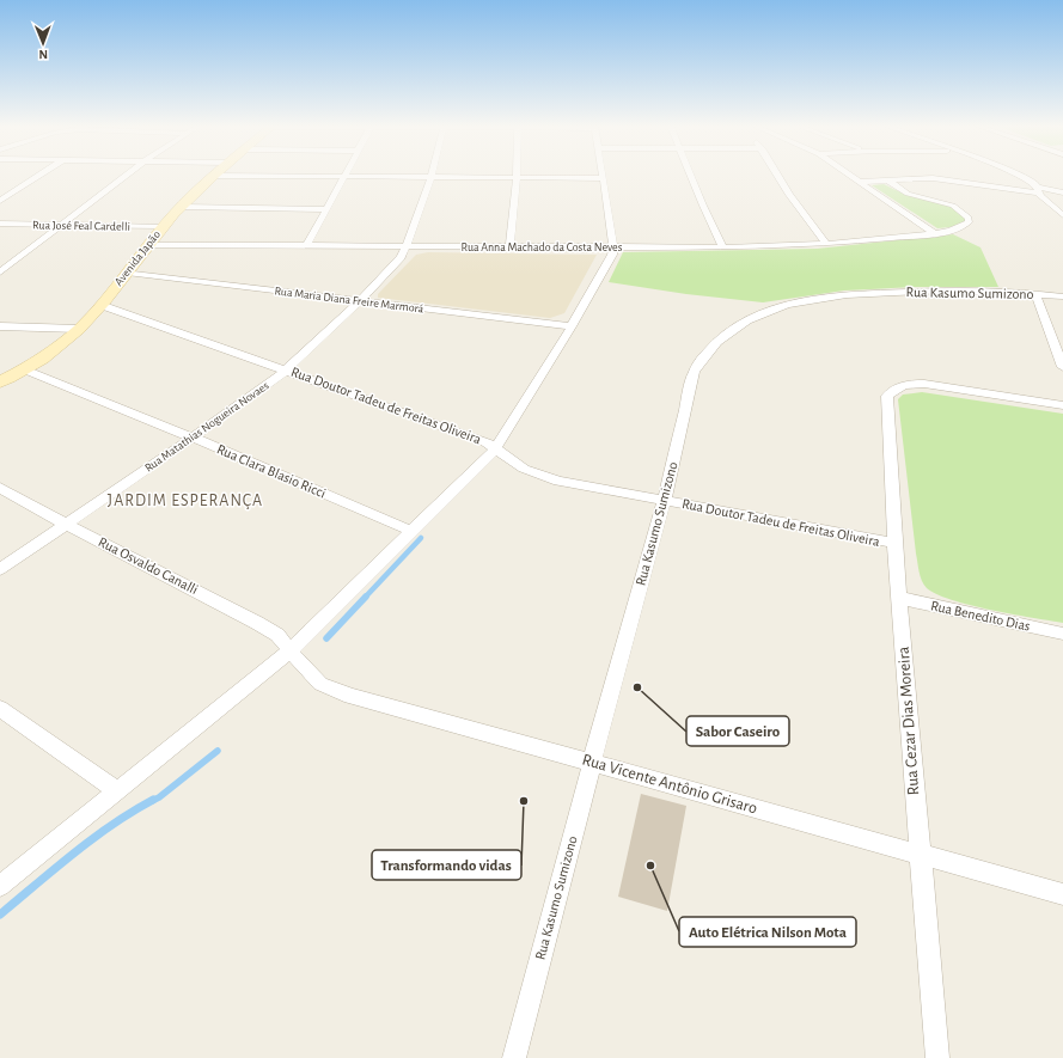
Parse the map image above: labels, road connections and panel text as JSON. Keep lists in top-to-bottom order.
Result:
{
  "streets": {
    "main road": ["Avenida Japão"],
    "street": [
      "Rua José Feal Cardelli",
      "Rua Anna Machado da Costa Neves",
      "Rua Kasumo Sumizono",
      "Rua Maria Diana Freire Marmorá",
      "Rua Doutor Tadeu de Freitas Oliveira",
      "Rua Matathias Nogueira Novaes",
      "Rua Clara Blasio Ricci",
      "Rua Osvaldo Canalli",
      "Rua Benedito Dias",
      "Rua Cezar Dias Moreira",
      "Rua Vicente Antônio Grisaro"
    ]
  },
  "crossings": [
    ["Rua José Feal Cardelli", "Avenida Japão"],
    ["Rua Anna Machado da Costa Neves", "Avenida Japão"],
    ["Rua Anna Machado da Costa Neves", "Rua Matathias Nogueira Novaes"],
    ["Avenida Japão", "Rua Maria Diana Freire Marmorá"],
    ["Avenida Japão", "Rua Doutor Tadeu de Freitas Oliveira"],
    ["Avenida Japão", "Rua Clara Blasio Ricci"],
    ["Rua Kasumo Sumizono", "Rua Doutor Tadeu de Freitas Oliveira"],
    ["Rua Kasumo Sumizono", "Rua Vicente Antônio Grisaro"],
    ["Rua Maria Diana Freire Marmorá", "Rua Matathias Nogueira Novaes"],
    ["Rua Doutor Tadeu de Freitas Oliveira", "Rua Matathias Nogueira Novaes"],
    ["Rua Doutor Tadeu de Freitas Oliveira", "Rua Cezar Dias Moreira"],
    ["Rua Matathias Nogueira Novaes", "Rua Clara Blasio Ricci"],
    ["Rua Matathias Nogueira Novaes", "Rua Osvaldo Canalli"],
    ["Rua Osvaldo Canalli", "Rua Vicente Antônio Grisaro"],
    ["Rua Benedito Dias", "Rua Cezar Dias Moreira"],
    ["Rua Cezar Dias Moreira", "Rua Vicente Antônio Grisaro"]
  ],
  "districts": ["JARDIM ESPERANÇA"],
  "places": ["Sabor Caseiro", "Transformando vidas", "Auto Elétrica Nilson Mota"],
  "north": "bottom"
}
